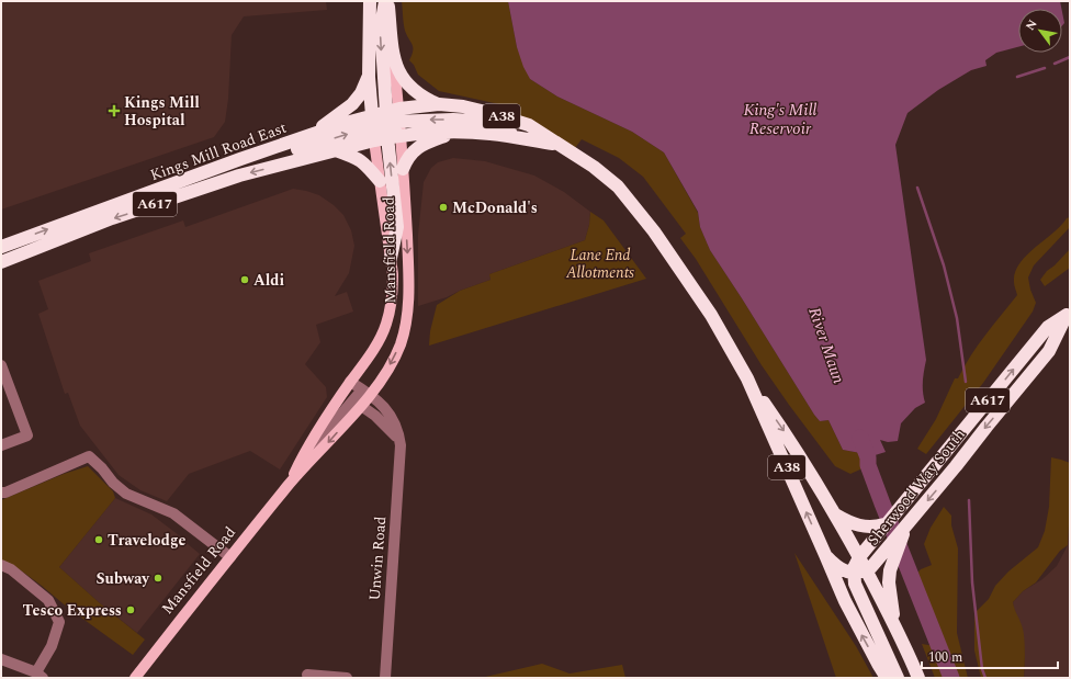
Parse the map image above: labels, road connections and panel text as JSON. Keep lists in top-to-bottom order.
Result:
{
  "streets": {
    "highway": [
      "A38",
      "Kings Mill Road East",
      "A617",
      "Mansfield Road",
      "Sherwood Way South"
    ],
    "street": ["Unwin Road"]
  },
  "crossings": [
    ["A38", "A617"],
    ["A38", "Sherwood Way South"],
    ["Kings Mill Road East", "A617"],
    ["Kings Mill Road East", "Mansfield Road"],
    ["A617", "Mansfield Road"],
    ["A617", "Sherwood Way South"],
    ["Mansfield Road", "Unwin Road"]
  ],
  "water": ["King's Mill Reservoir", "River Maun"],
  "parks": ["Lane End Allotments"],
  "places": {
    "health": ["Kings Mill Hospital"],
    "other": [
      "McDonald's",
      "Aldi",
      "Travelodge",
      "Subway",
      "Tesco Express"
    ]
  },
  "scale_bar": "100 m",
  "north": "top left"
}
